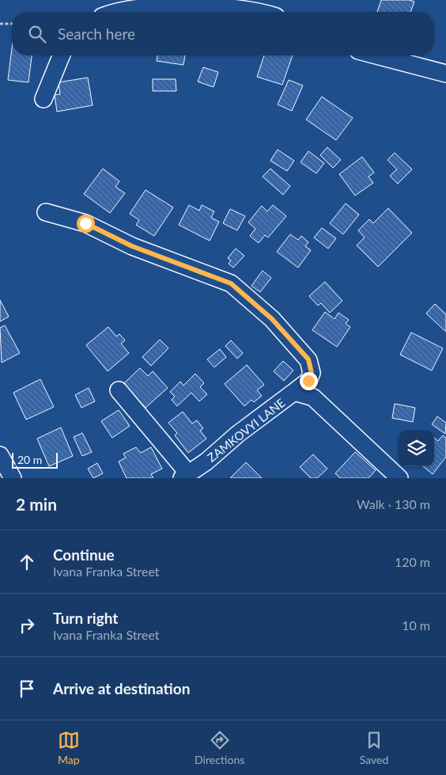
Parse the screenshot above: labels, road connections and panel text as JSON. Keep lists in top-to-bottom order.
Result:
{
  "streets": {
    "street": ["ZAMKOVYI LANE"]
  },
  "scale_bar": "20 m",
  "page": {
    "search": "Search here",
    "scale": "20 m",
    "heading": ["2 min", "Walk · 130 m"],
    "list": [
      ["Continue", "Ivana Franka Street", "120 m"],
      ["Turn right", "Ivana Franka Street", "10 m"],
      "Arrive at destination"
    ],
    "nav": ["Map", "Directions", "Saved"]
  }
}
